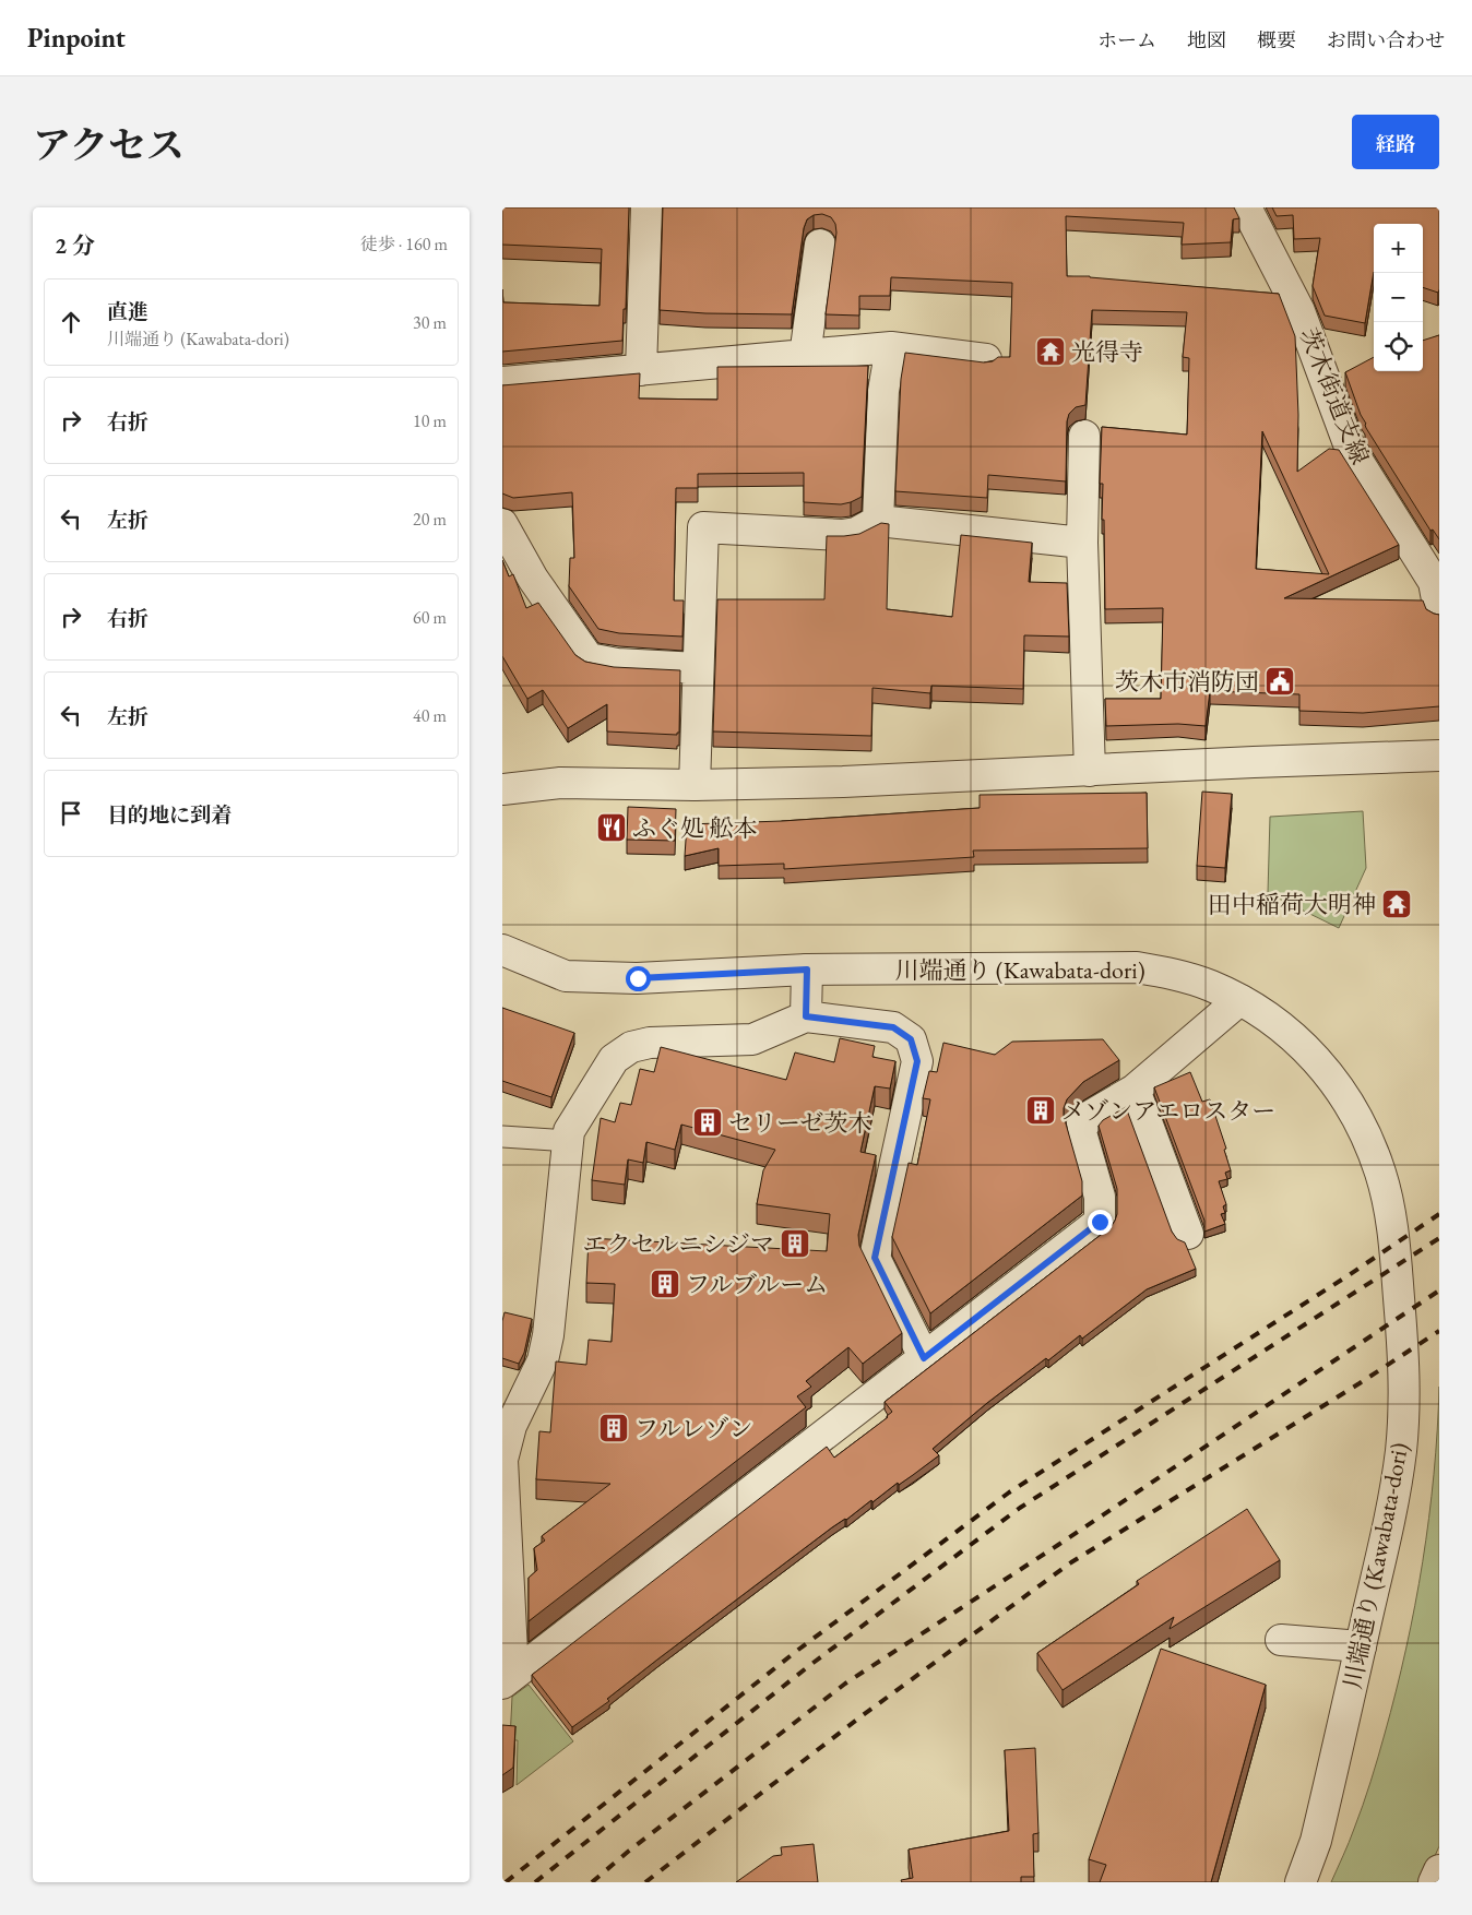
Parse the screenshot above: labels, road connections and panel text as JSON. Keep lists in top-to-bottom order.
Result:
{
  "streets": {
    "street": ["茨木街道支線", "川端通り (Kawabata-dori)"]
  },
  "places": {
    "temple": ["光得寺", "田中稲荷大明神"],
    "public building": ["茨木市消防団"],
    "restaurant": ["ふぐ処 舩本"],
    "building": [
      "メゾンアエロスター",
      "セリーゼ茨木",
      "エクセルニシジマ",
      "フルブルーム",
      "フルレゾン"
    ]
  },
  "page": {
    "header": "Pinpoint",
    "nav": [
      "ホーム",
      "地図",
      "概要",
      "お問い合わせ"
    ],
    "title": "アクセス",
    "buttons": "経路",
    "heading": ["2 分", "徒歩 · 160 m"],
    "map_buttons": ["+", "−"],
    "list": [
      ["直進", "川端通り (Kawabata-dori)", "30 m"],
      ["右折", "10 m"],
      ["左折", "20 m"],
      ["右折", "60 m"],
      ["左折", "40 m"],
      "目的地に到着"
    ]
  }
}
